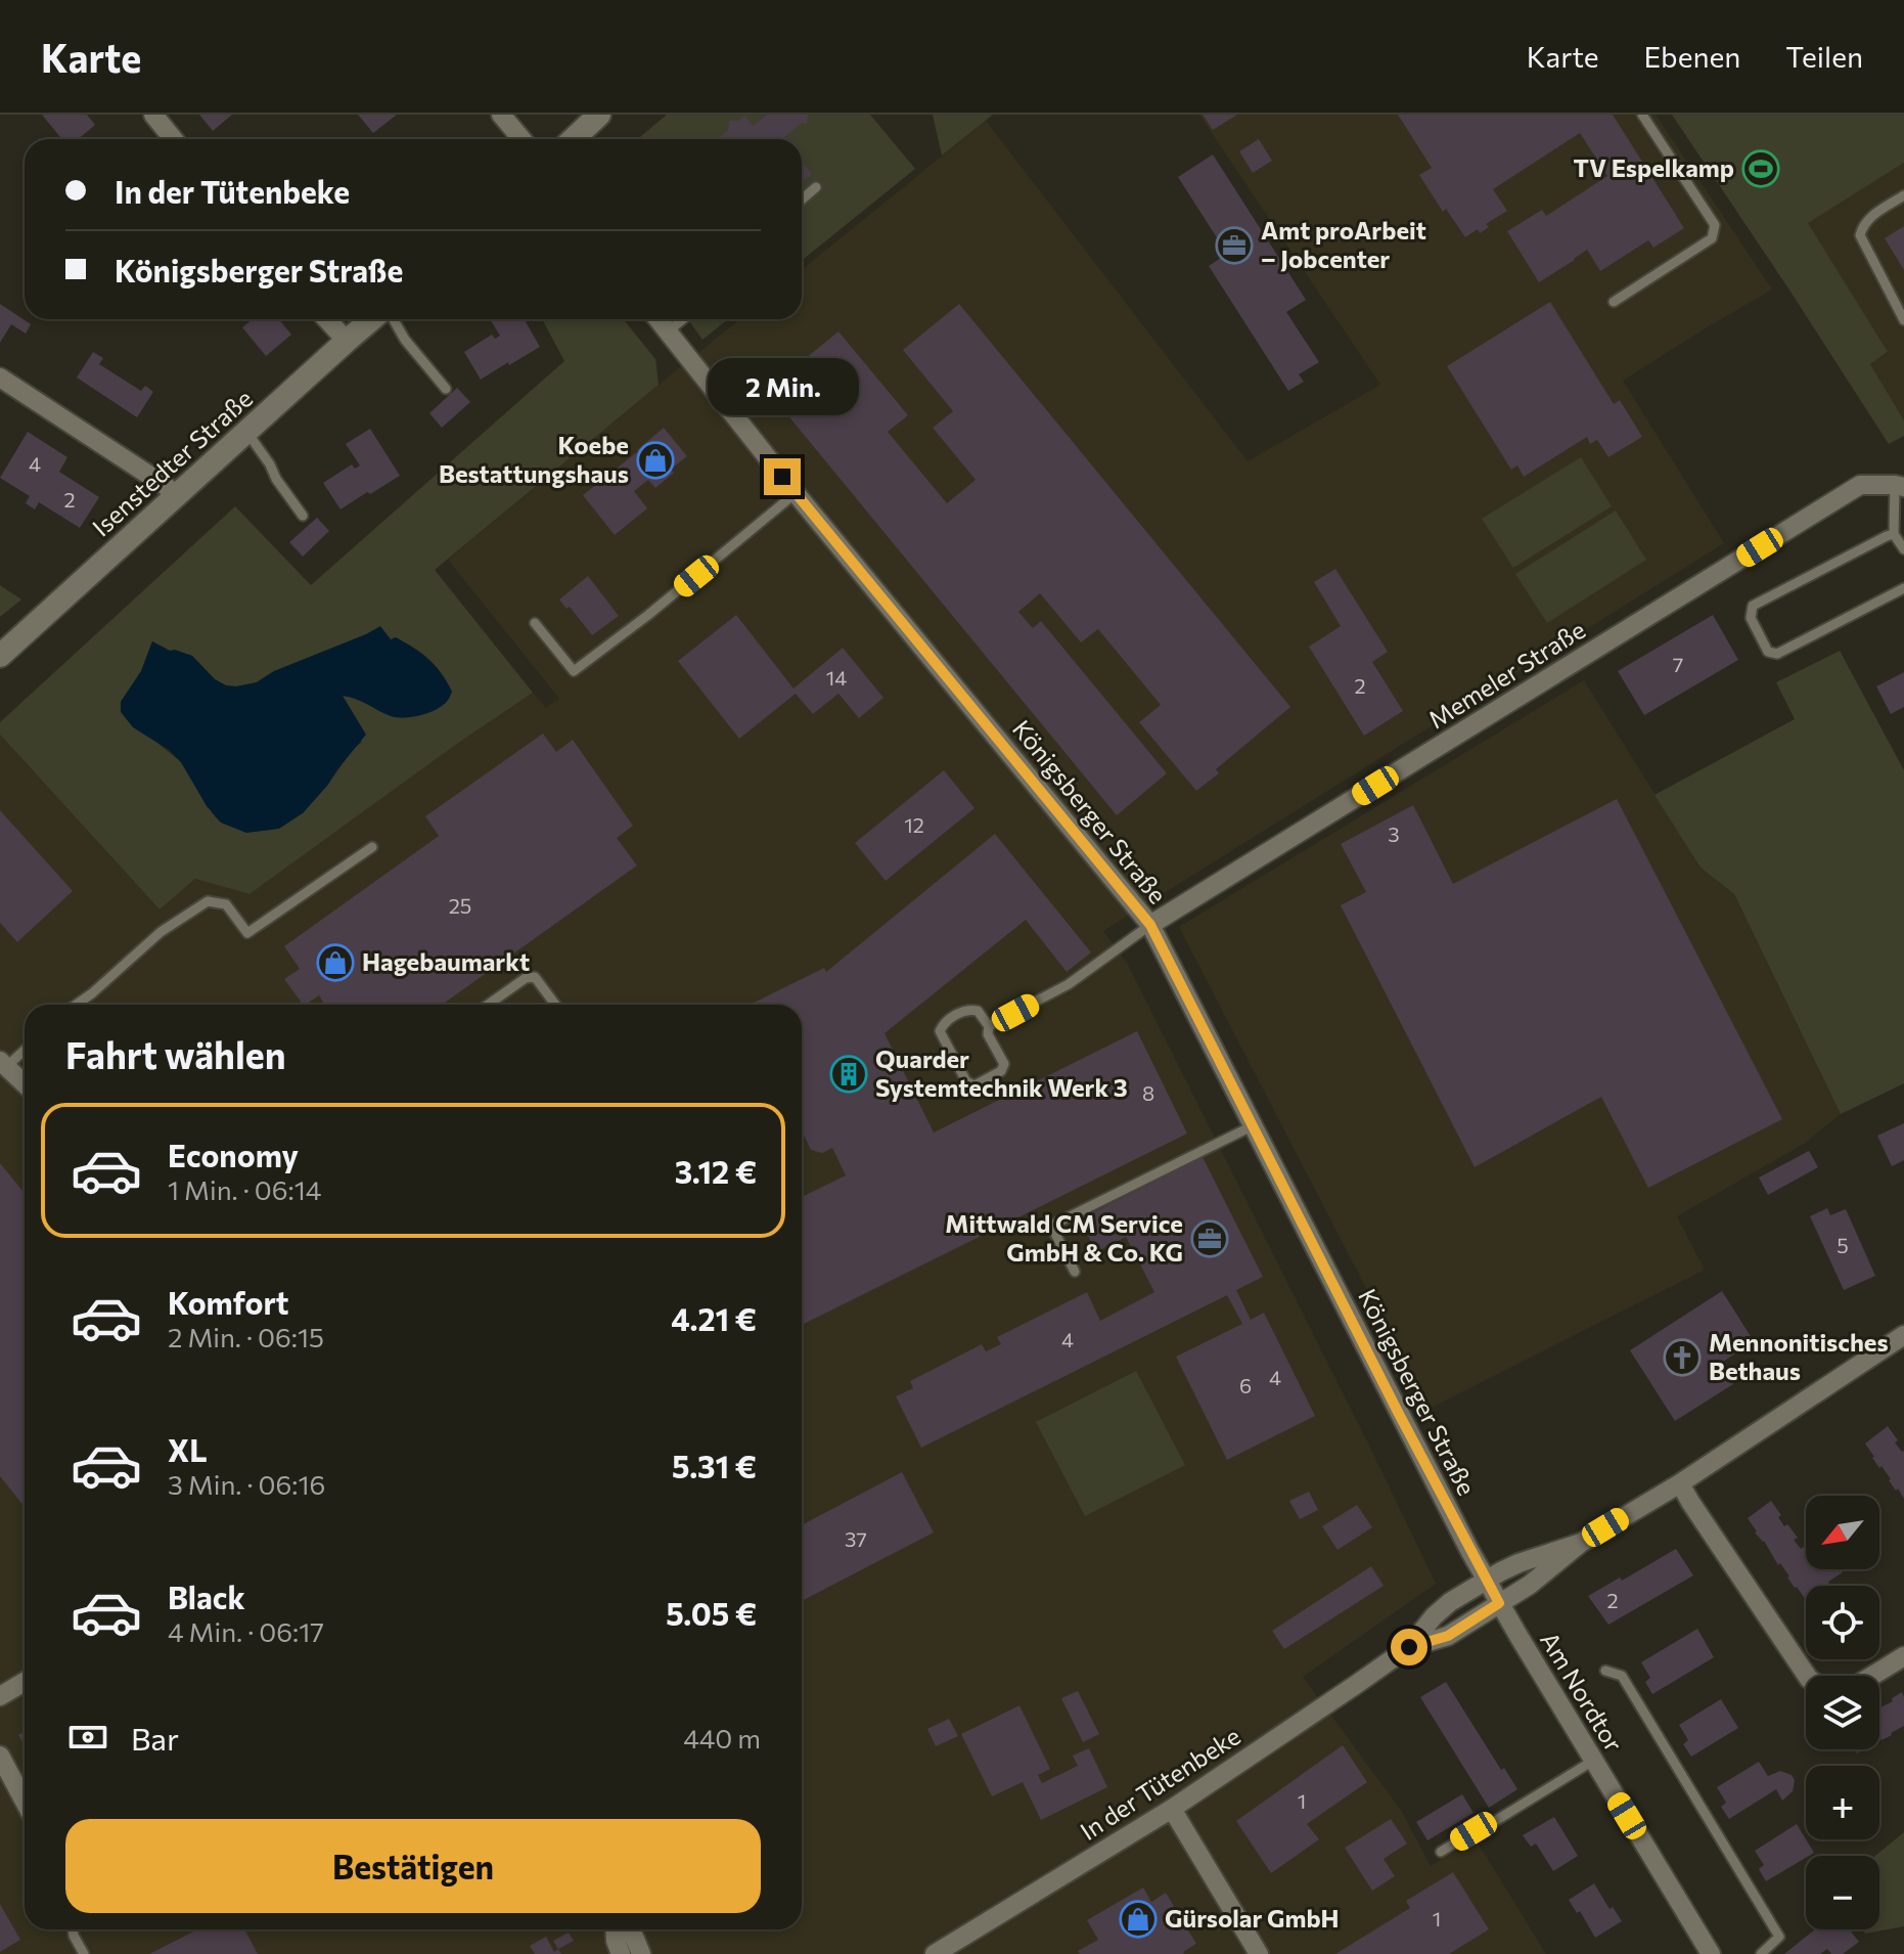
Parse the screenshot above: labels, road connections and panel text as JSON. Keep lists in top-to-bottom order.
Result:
{
  "streets": {
    "street": [
      "Isenstedter Straße",
      "Memeler Straße",
      "Königsberger Straße",
      "Am Nordtor",
      "In der Tütenbeke"
    ]
  },
  "crossings": [
    ["Memeler Straße", "Königsberger Straße"],
    ["Königsberger Straße", "Am Nordtor"],
    ["Königsberger Straße", "In der Tütenbeke"],
    ["Am Nordtor", "In der Tütenbeke"]
  ],
  "places": {
    "sports": ["TV Espelkamp"],
    "office": ["Amt proArbeit – Jobcenter", "Mittwald CM Service GmbH & Co. KG"],
    "shop": ["Koebe Bestattungshaus", "Hagebaumarkt", "Gürsolar GmbH"],
    "building": ["Quarder Systemtechnik Werk 3"],
    "church": ["Mennonitisches Bethaus"]
  },
  "house_numbers": [
    "4",
    "2",
    "7",
    "14",
    "2",
    "12",
    "3",
    "25",
    "8",
    "5",
    "4",
    "4",
    "6",
    "37",
    "2",
    "1",
    "1"
  ],
  "north": "bottom left",
  "page": {
    "header": "Karte",
    "nav": ["Karte", "Ebenen", "Teilen"],
    "banner": ["In der Tütenbeke", "Königsberger Straße"],
    "bubble": "2 Min.",
    "heading": "Fahrt wählen",
    "list": [
      {
        "name": "Economy",
        "note": "1 Min. · 06:14",
        "value": "3.12 €"
      },
      {
        "name": "Komfort",
        "note": "2 Min. · 06:15",
        "value": "4.21 €"
      },
      {
        "name": "XL",
        "note": "3 Min. · 06:16",
        "value": "5.31 €"
      },
      {
        "name": "Black",
        "note": "4 Min. · 06:17",
        "value": "5.05 €"
      }
    ],
    "map_buttons": ["+", "−"],
    "pay": ["Bar", "440 m"],
    "buttons": "Bestätigen"
  }
}
